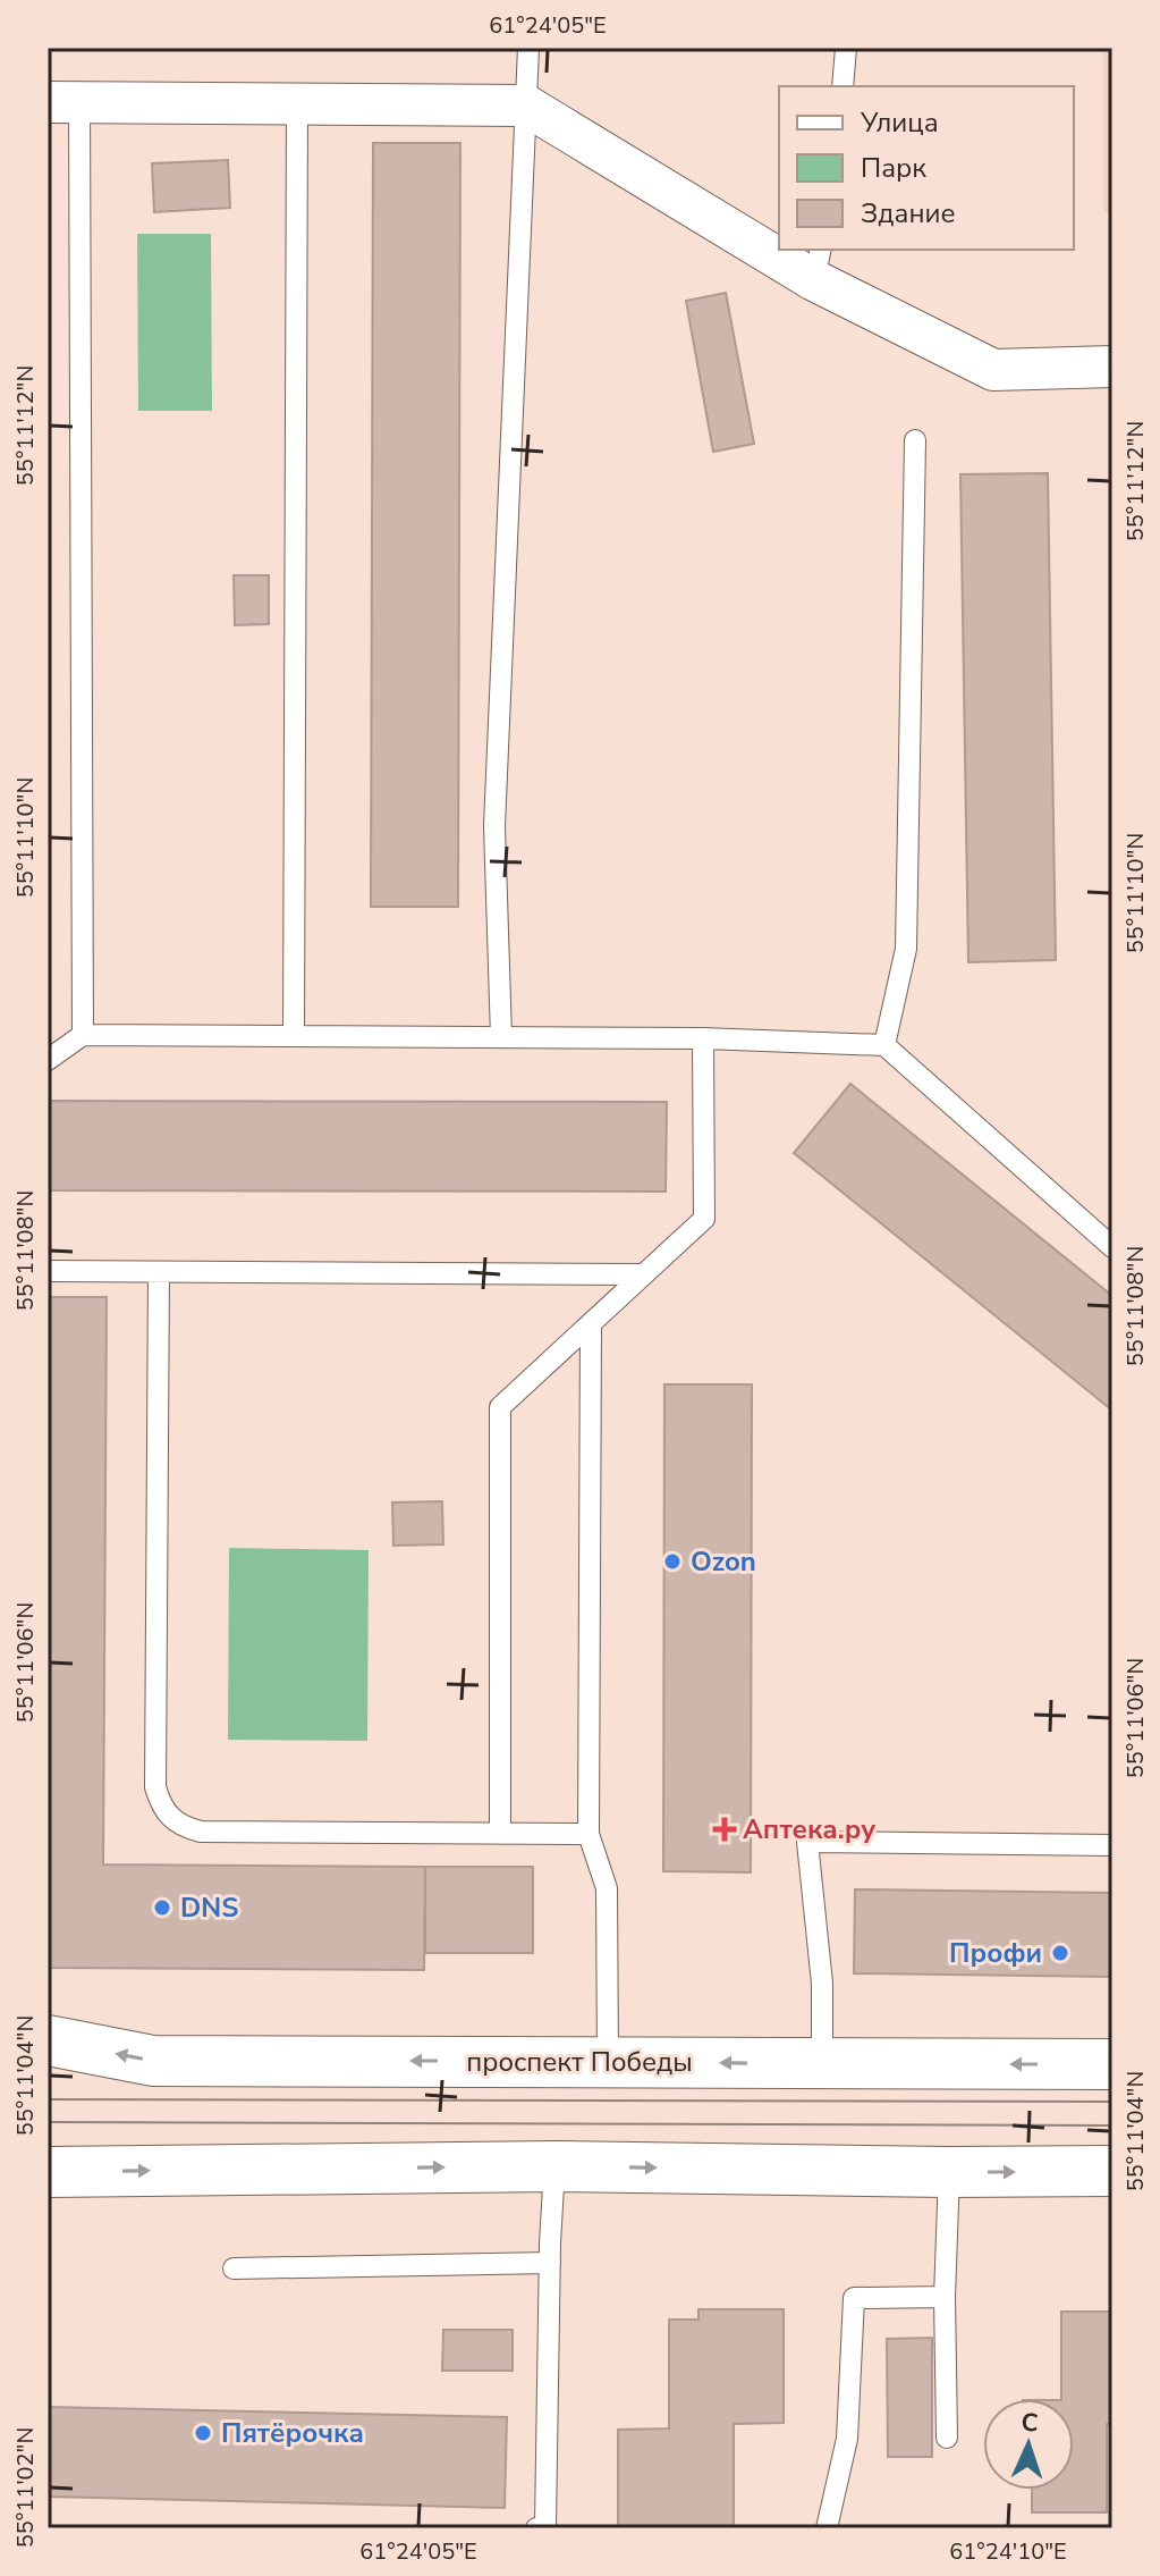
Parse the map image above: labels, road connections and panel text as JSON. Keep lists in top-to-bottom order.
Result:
{
  "streets": {
    "main road": ["проспект Победы"]
  },
  "places": {
    "other": [
      "Ozon",
      "DNS",
      "Профи",
      "Пятёрочка"
    ],
    "health": ["Аптека.ру"]
  },
  "legend": ["Улица", "Парк", "Здание"],
  "north": "top",
  "coordinates": [
    "61°24'05\"E",
    "55°11'12\"N",
    "55°11'10\"N",
    "55°11'08\"N",
    "55°11'06\"N",
    "55°11'04\"N",
    "55°11'02\"N",
    "61°24'10\"E"
  ]
}
